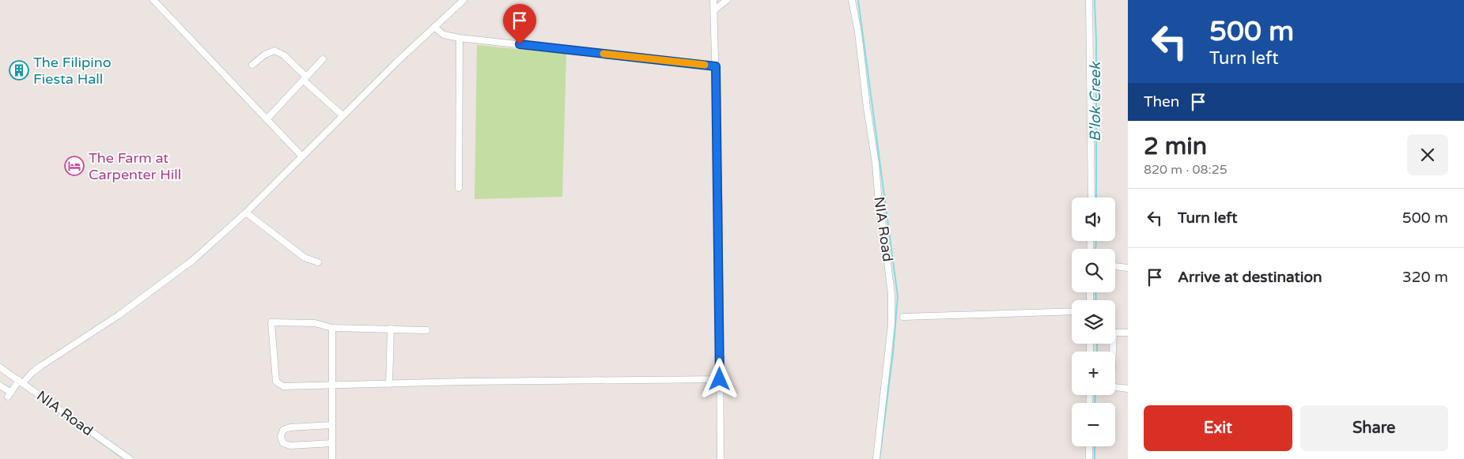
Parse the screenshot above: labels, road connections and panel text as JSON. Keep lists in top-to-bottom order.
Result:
{
  "streets": {
    "street": ["NIA Road"]
  },
  "water": ["B'lok Creek"],
  "places": {
    "building": ["The Filipino Fiesta Hall"],
    "hotel": ["The Farm at Carpenter Hill"]
  },
  "page": {
    "turn": ["500 m", "Turn left"],
    "then": "Then",
    "heading": ["2 min", "820 m · 08:25"],
    "list": [
      {
        "name": "Turn left",
        "value": "500 m"
      },
      {
        "name": "Arrive at destination",
        "value": "320 m"
      }
    ],
    "map_buttons": ["+", "−"],
    "buttons": ["Exit", "Share"]
  }
}
